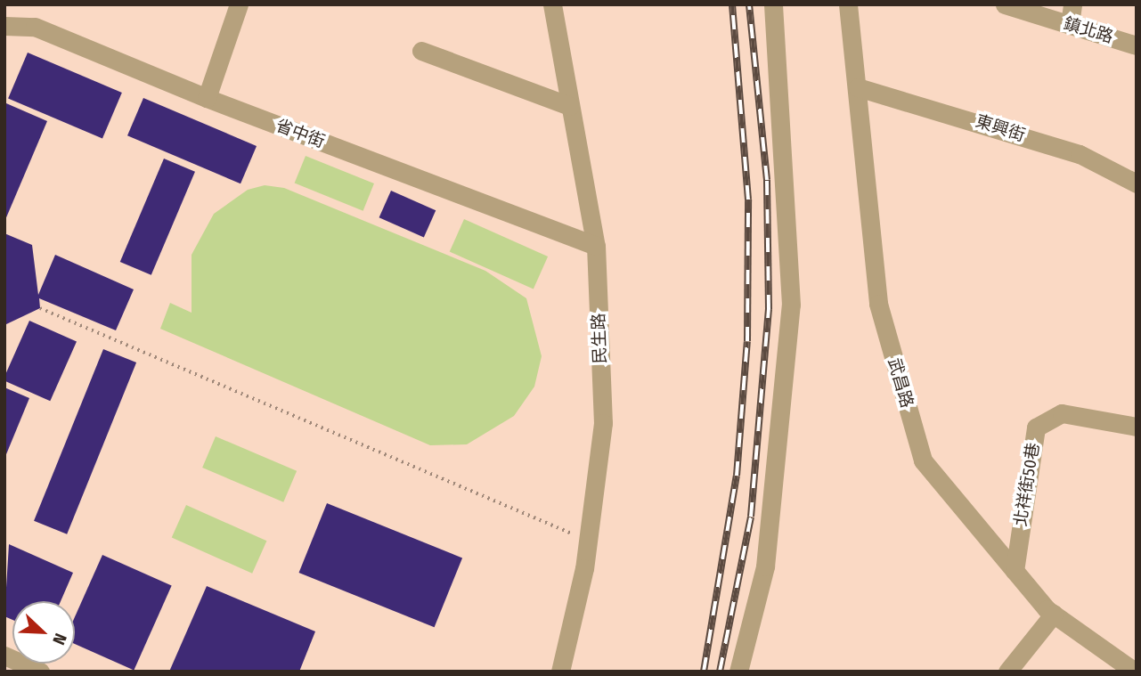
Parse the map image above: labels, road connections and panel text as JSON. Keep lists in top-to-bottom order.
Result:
{
  "streets": {
    "street": [
      "鎮北路",
      "東興街",
      "省中街",
      "民生路",
      "武昌路",
      "北祥街50巷"
    ]
  },
  "crossings": [
    ["東興街", "武昌路"],
    ["省中街", "民生路"],
    ["武昌路", "北祥街50巷"]
  ],
  "north": "bottom right"
}
